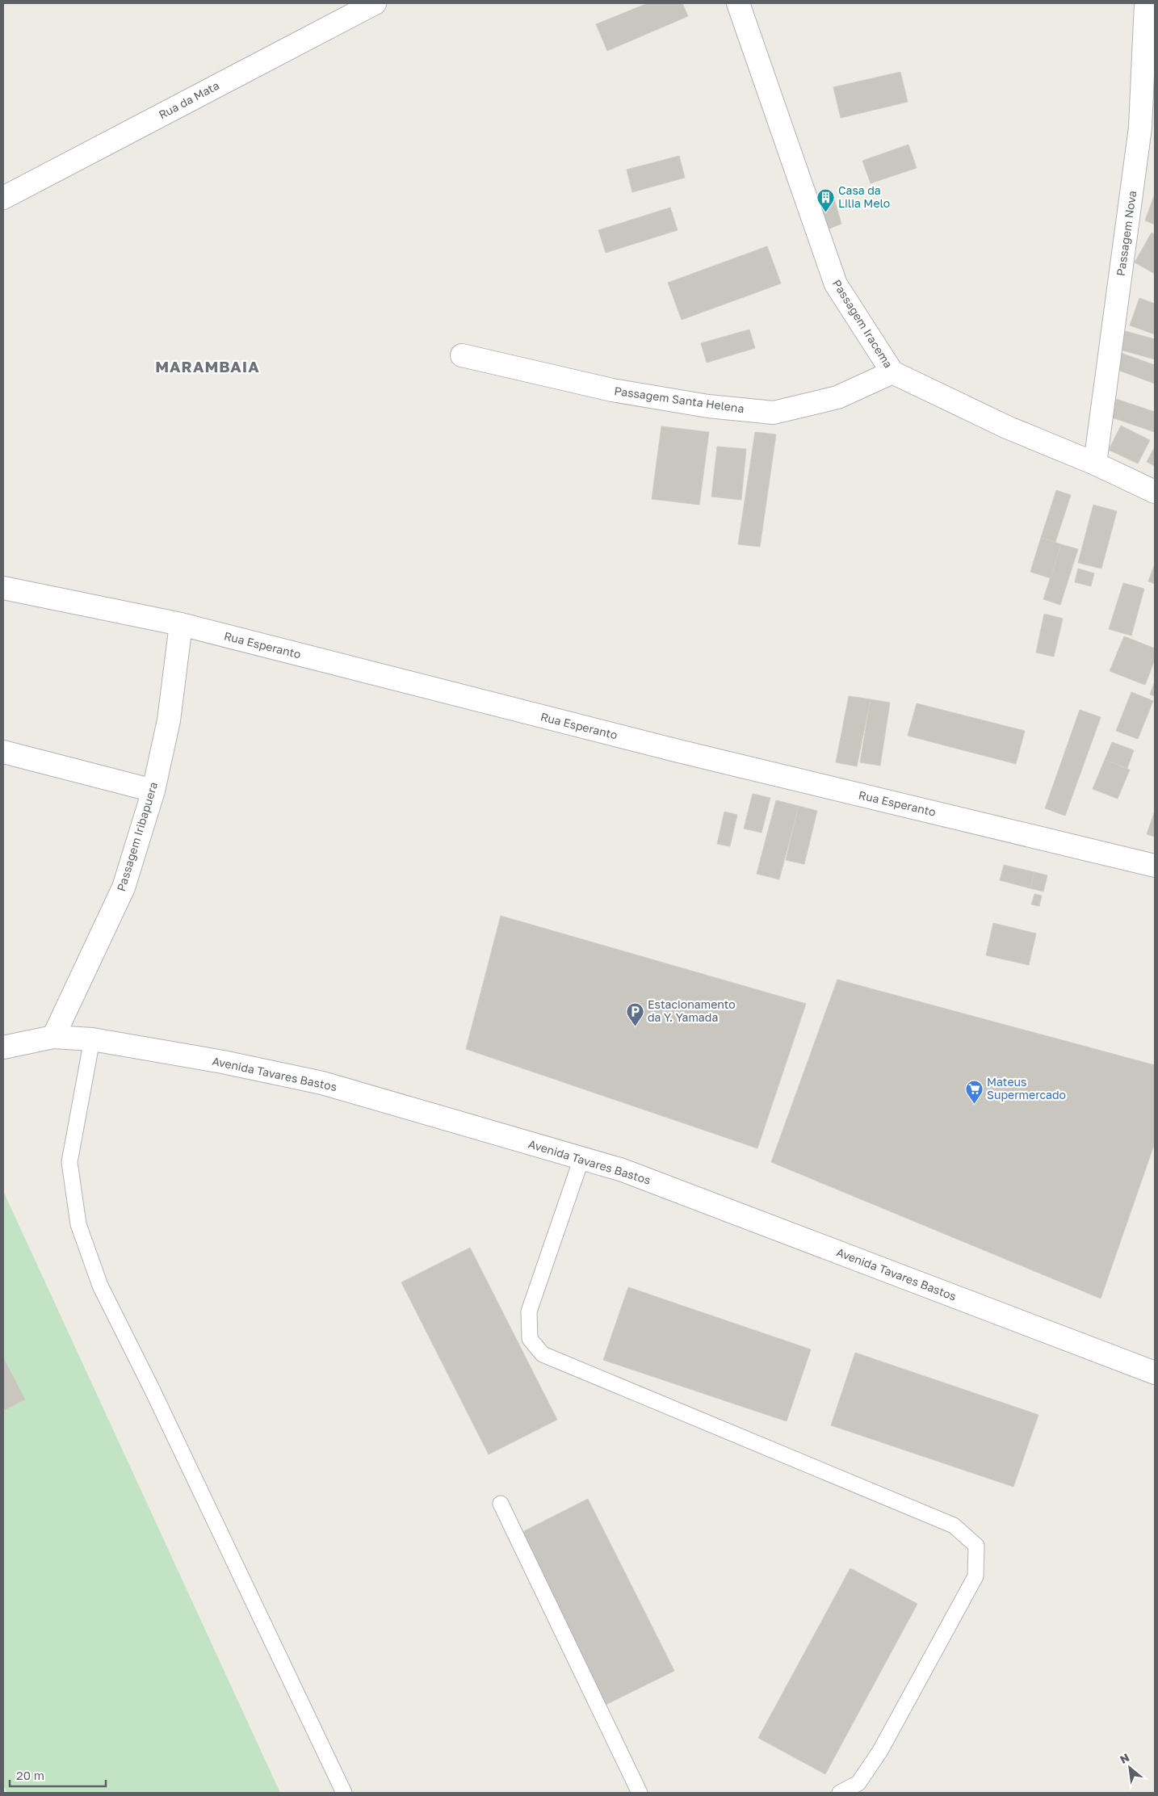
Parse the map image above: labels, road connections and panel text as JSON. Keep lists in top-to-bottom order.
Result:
{
  "streets": {
    "street": [
      "Rua da Mata",
      "Passagem Nova",
      "Passagem Iracema",
      "Passagem Santa Helena",
      "Rua Esperanto",
      "Passagem Iribapuera",
      "Avenida Tavares Bastos"
    ]
  },
  "crossings": [
    ["Passagem Nova", "Passagem Iracema"],
    ["Passagem Iracema", "Passagem Santa Helena"],
    ["Rua Esperanto", "Passagem Iribapuera"],
    ["Passagem Iribapuera", "Avenida Tavares Bastos"]
  ],
  "districts": ["MARAMBAIA"],
  "places": {
    "building": ["Casa da Lilia Melo"],
    "parking": ["Estacionamento da Y. Yamada"],
    "supermarket": ["Mateus Supermercado"]
  },
  "scale_bar": "20 m",
  "north": "top left"
}
